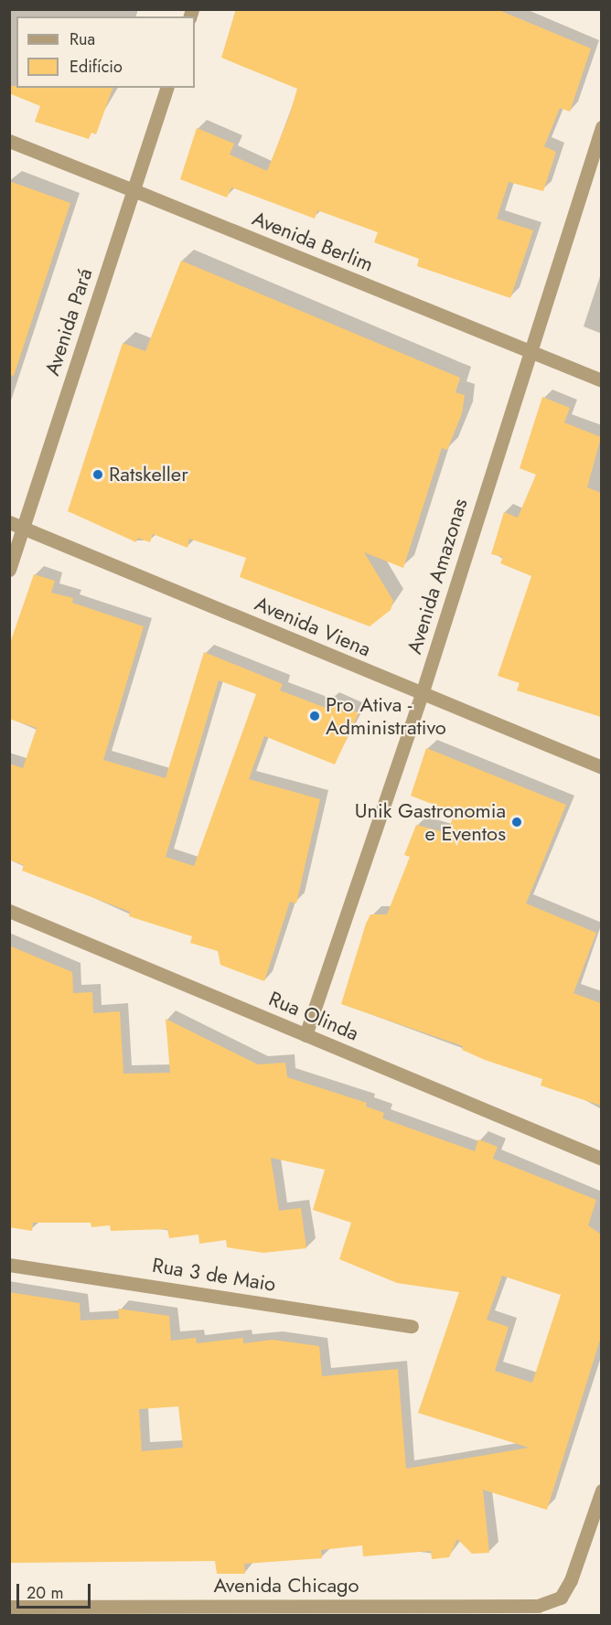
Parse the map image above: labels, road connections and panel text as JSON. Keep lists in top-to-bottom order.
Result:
{
  "streets": {
    "street": [
      "Avenida Berlim",
      "Avenida Pará",
      "Avenida Amazonas",
      "Avenida Viena",
      "Rua Olinda",
      "Rua 3 de Maio",
      "Avenida Chicago"
    ]
  },
  "crossings": [
    ["Avenida Berlim", "Avenida Pará"],
    ["Avenida Berlim", "Avenida Amazonas"],
    ["Avenida Pará", "Avenida Viena"],
    ["Avenida Amazonas", "Avenida Viena"],
    ["Avenida Amazonas", "Rua Olinda"]
  ],
  "places": ["Ratskeller", "Pro Ativa - Administrativo", "Unik Gastronomia e Eventos"],
  "legend": ["Rua", "Edifício"],
  "scale_bar": "20 m"
}
